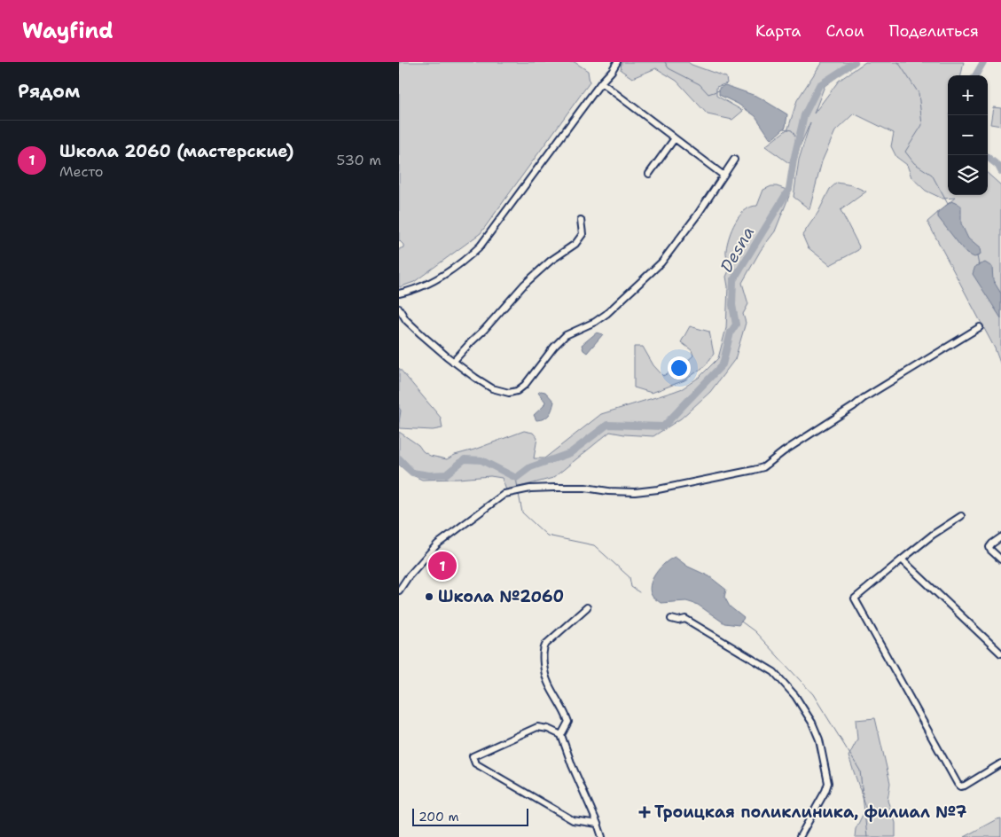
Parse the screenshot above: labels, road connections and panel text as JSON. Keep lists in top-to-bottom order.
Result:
{
  "water": ["Desna"],
  "places": {
    "other": ["Школа №2060"],
    "health": ["Троицкая поликлиника, филиал №7"]
  },
  "scale_bar": "200 m",
  "page": {
    "header": "Wayfind",
    "nav": ["Карта", "Слои", "Поделиться"],
    "heading": "Рядом",
    "map_buttons": ["+", "−"],
    "list": [
      {
        "mark": "1",
        "name": "Школа 2060 (мастерские)",
        "note": "Место",
        "value": "530 m"
      }
    ],
    "pins": "1",
    "scale": "200 m"
  }
}
